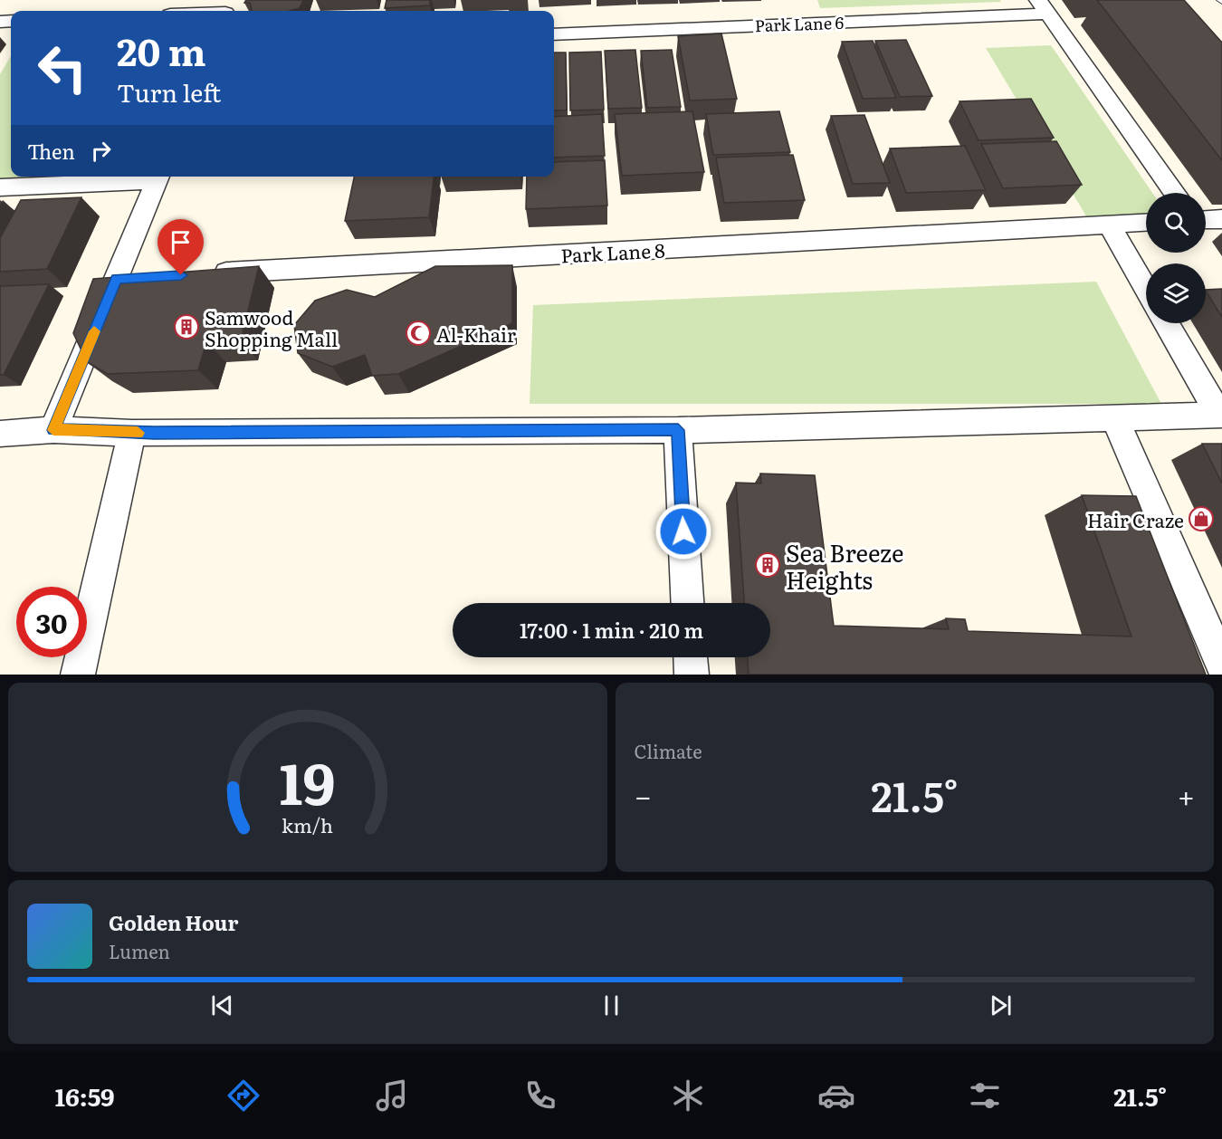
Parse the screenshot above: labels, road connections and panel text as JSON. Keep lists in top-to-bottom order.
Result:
{
  "streets": {
    "street": ["Park Lane 6", "Park Lane 8"]
  },
  "places": {
    "building": ["Samwood Shopping Mall", "Sea Breeze Heights"],
    "mosque": ["Al-Khair"],
    "shop": ["Hair Craze"]
  },
  "page": {
    "turn": ["20 m", "Turn left"],
    "then": "Then",
    "limit": "30",
    "trip": "17:00 · 1 min · 210 m",
    "tile": "Climate",
    "heat": ["−", "21.5°", "+"],
    "song": ["Golden Hour", "Lumen"],
    "tabs": ["16:59", "21.5°"],
    "gauge": ["19", "km/h"]
  }
}
